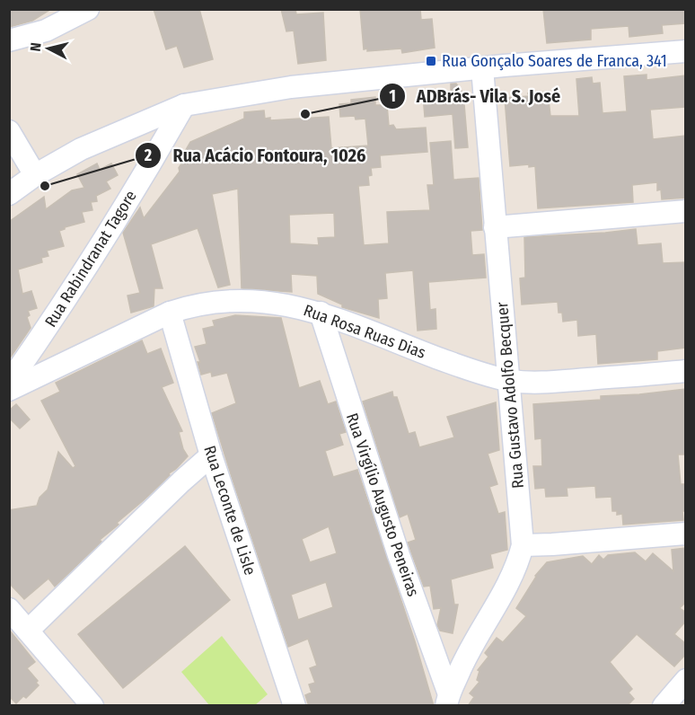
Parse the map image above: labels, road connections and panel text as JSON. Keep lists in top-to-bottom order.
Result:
{
  "streets": {
    "street": [
      "Rua Rabindranat Tagore",
      "Rua Rosa Ruas Dias",
      "Rua Gustavo Adolfo Becquer",
      "Rua Virgílio Augusto Peneiras",
      "Rua Leconte de Lisle"
    ]
  },
  "crossings": [
    ["Rua Rosa Ruas Dias", "Rua Gustavo Adolfo Becquer"],
    ["Rua Rosa Ruas Dias", "Rua Virgílio Augusto Peneiras"],
    ["Rua Rosa Ruas Dias", "Rua Leconte de Lisle"],
    ["Rua Gustavo Adolfo Becquer", "Rua Virgílio Augusto Peneiras"]
  ],
  "places": {
    "transit": ["Rua Gonçalo Soares de Franca, 341"],
    "other": ["ADBrás- Vila S. José", "Rua Acácio Fontoura, 1026"]
  },
  "north": "left"
}
